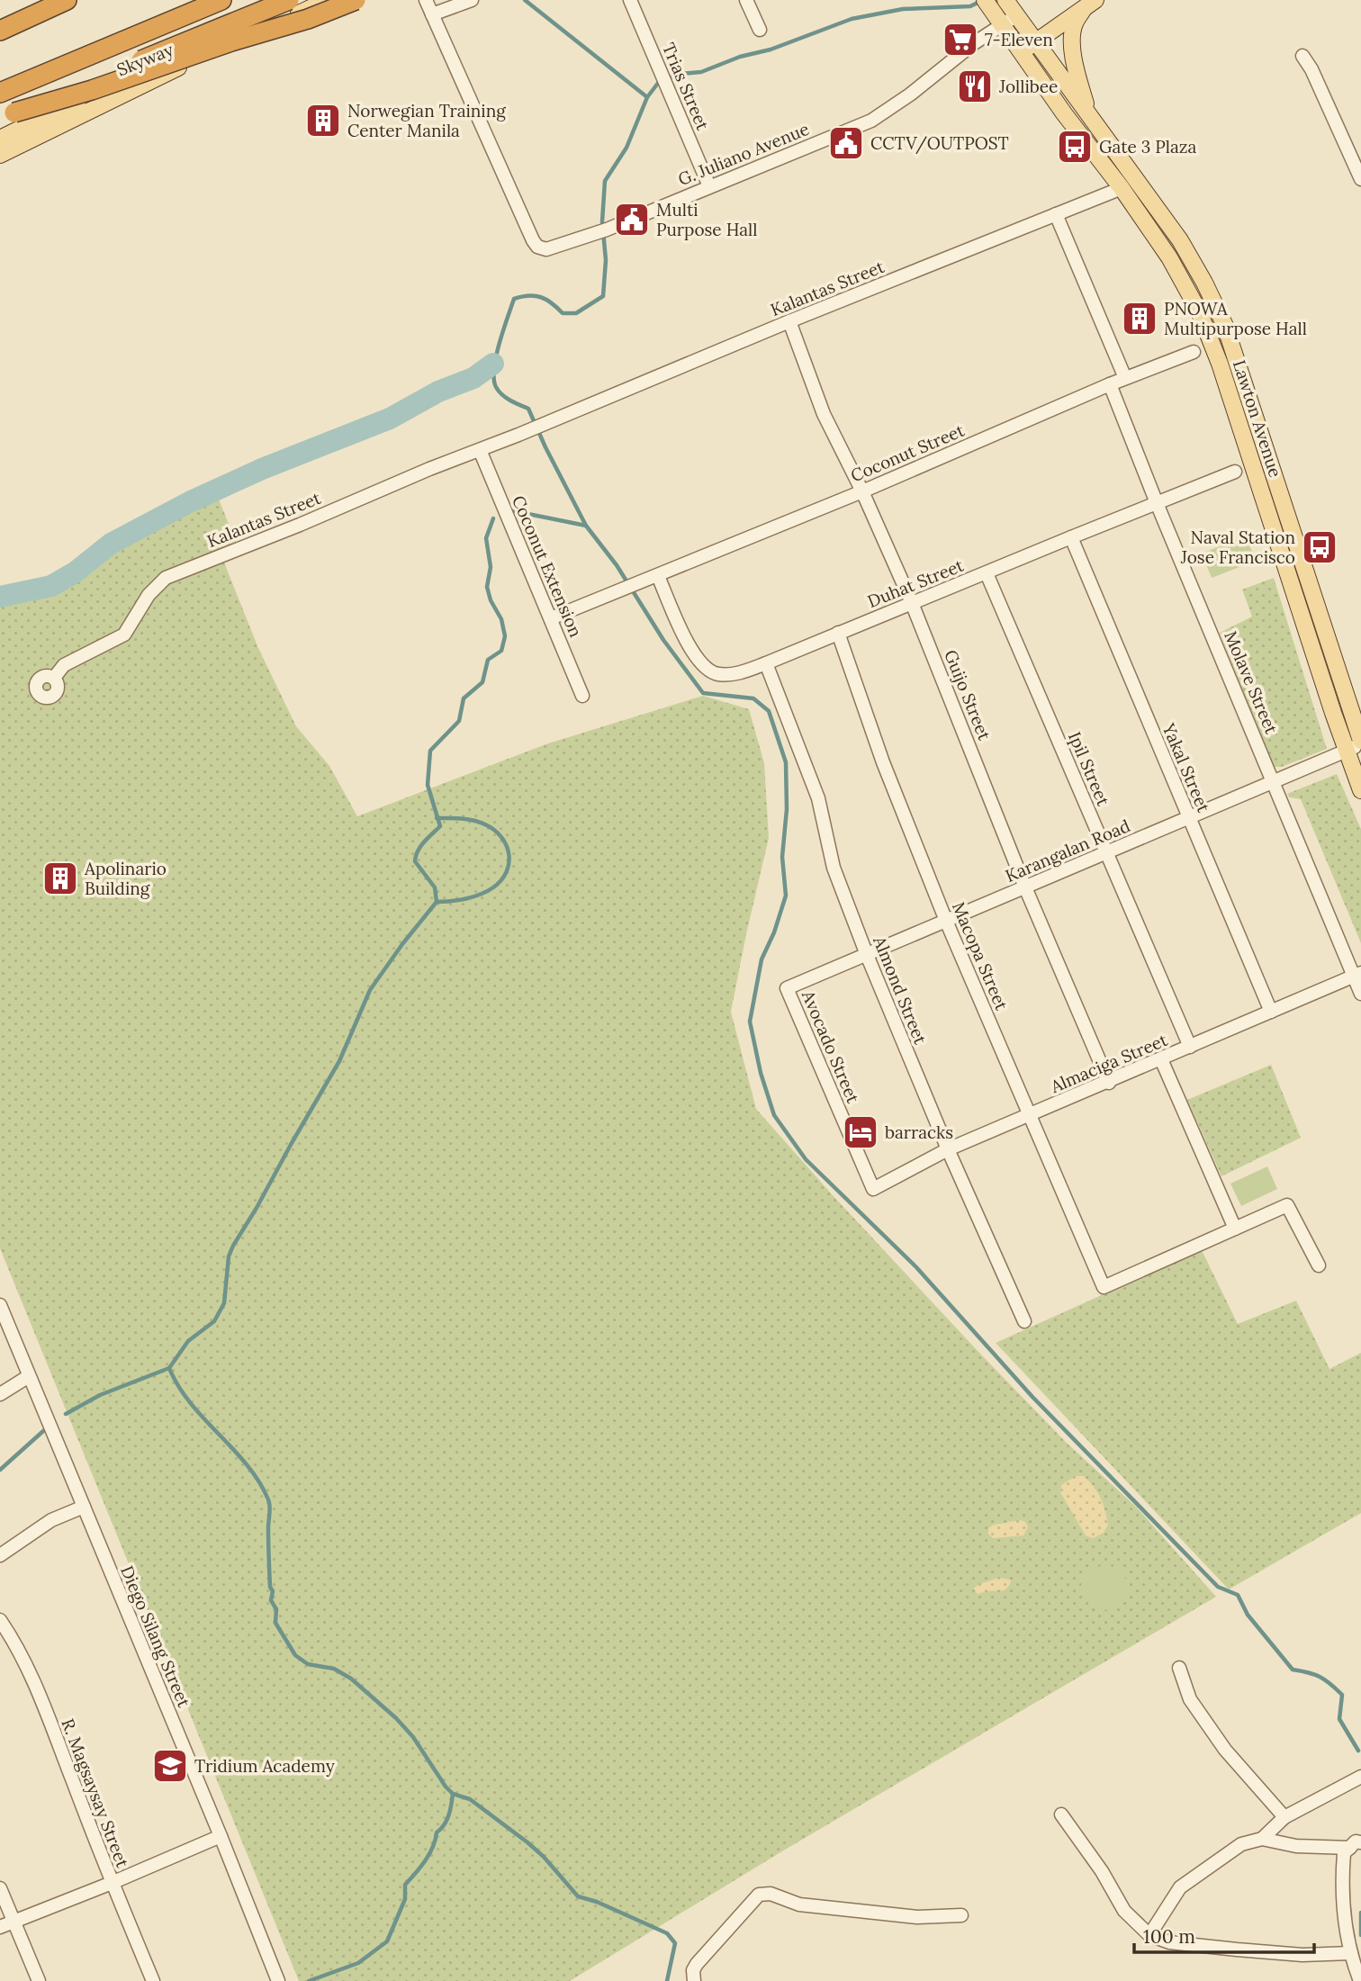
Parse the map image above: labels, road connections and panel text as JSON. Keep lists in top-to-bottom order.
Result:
{
  "streets": {
    "highway": ["Skyway"],
    "main road": ["Lawton Avenue"],
    "street": [
      "Trias Street",
      "G. Juliano Avenue",
      "Kalantas Street",
      "Coconut Street",
      "Coconut Extension",
      "Duhat Street",
      "Molave Street",
      "Guijo Street",
      "Yakal Street",
      "Ipil Street",
      "Karangalan Road",
      "Macopa Street",
      "Almond Street",
      "Avocado Street",
      "Almaciga Street",
      "Diego Silang Street",
      "R. Magsaysay Street"
    ]
  },
  "crossings": [
    ["Trias Street", "G. Juliano Avenue"],
    ["G. Juliano Avenue", "Lawton Avenue"],
    ["Kalantas Street", "Lawton Avenue"],
    ["Kalantas Street", "Coconut Extension"],
    ["Kalantas Street", "Guijo Street"],
    ["Lawton Avenue", "Karangalan Road"],
    ["Coconut Street", "Coconut Extension"],
    ["Coconut Street", "Duhat Street"],
    ["Coconut Street", "Molave Street"],
    ["Coconut Street", "Guijo Street"],
    ["Duhat Street", "Molave Street"],
    ["Duhat Street", "Guijo Street"],
    ["Duhat Street", "Yakal Street"],
    ["Duhat Street", "Ipil Street"],
    ["Duhat Street", "Macopa Street"],
    ["Duhat Street", "Almond Street"],
    ["Molave Street", "Karangalan Road"],
    ["Molave Street", "Almaciga Street"],
    ["Guijo Street", "Karangalan Road"],
    ["Guijo Street", "Almaciga Street"],
    ["Yakal Street", "Karangalan Road"],
    ["Yakal Street", "Almaciga Street"],
    ["Ipil Street", "Karangalan Road"],
    ["Ipil Street", "Almaciga Street"],
    ["Karangalan Road", "Macopa Street"],
    ["Karangalan Road", "Almond Street"],
    ["Karangalan Road", "Avocado Street"],
    ["Macopa Street", "Almaciga Street"],
    ["Almond Street", "Almaciga Street"],
    ["Avocado Street", "Almaciga Street"]
  ],
  "places": {
    "supermarket": ["7-Eleven"],
    "restaurant": ["Jollibee"],
    "building": ["Norwegian Training Center Manila", "PNOWA Multipurpose Hall", "Apolinario Building"],
    "public building": ["CCTV/OUTPOST", "Multi Purpose Hall"],
    "bus stop": ["Gate 3 Plaza", "Naval Station Jose Francisco"],
    "hotel": ["barracks"],
    "school or university": ["Tridium Academy"]
  },
  "scale_bar": "100 m"
}
